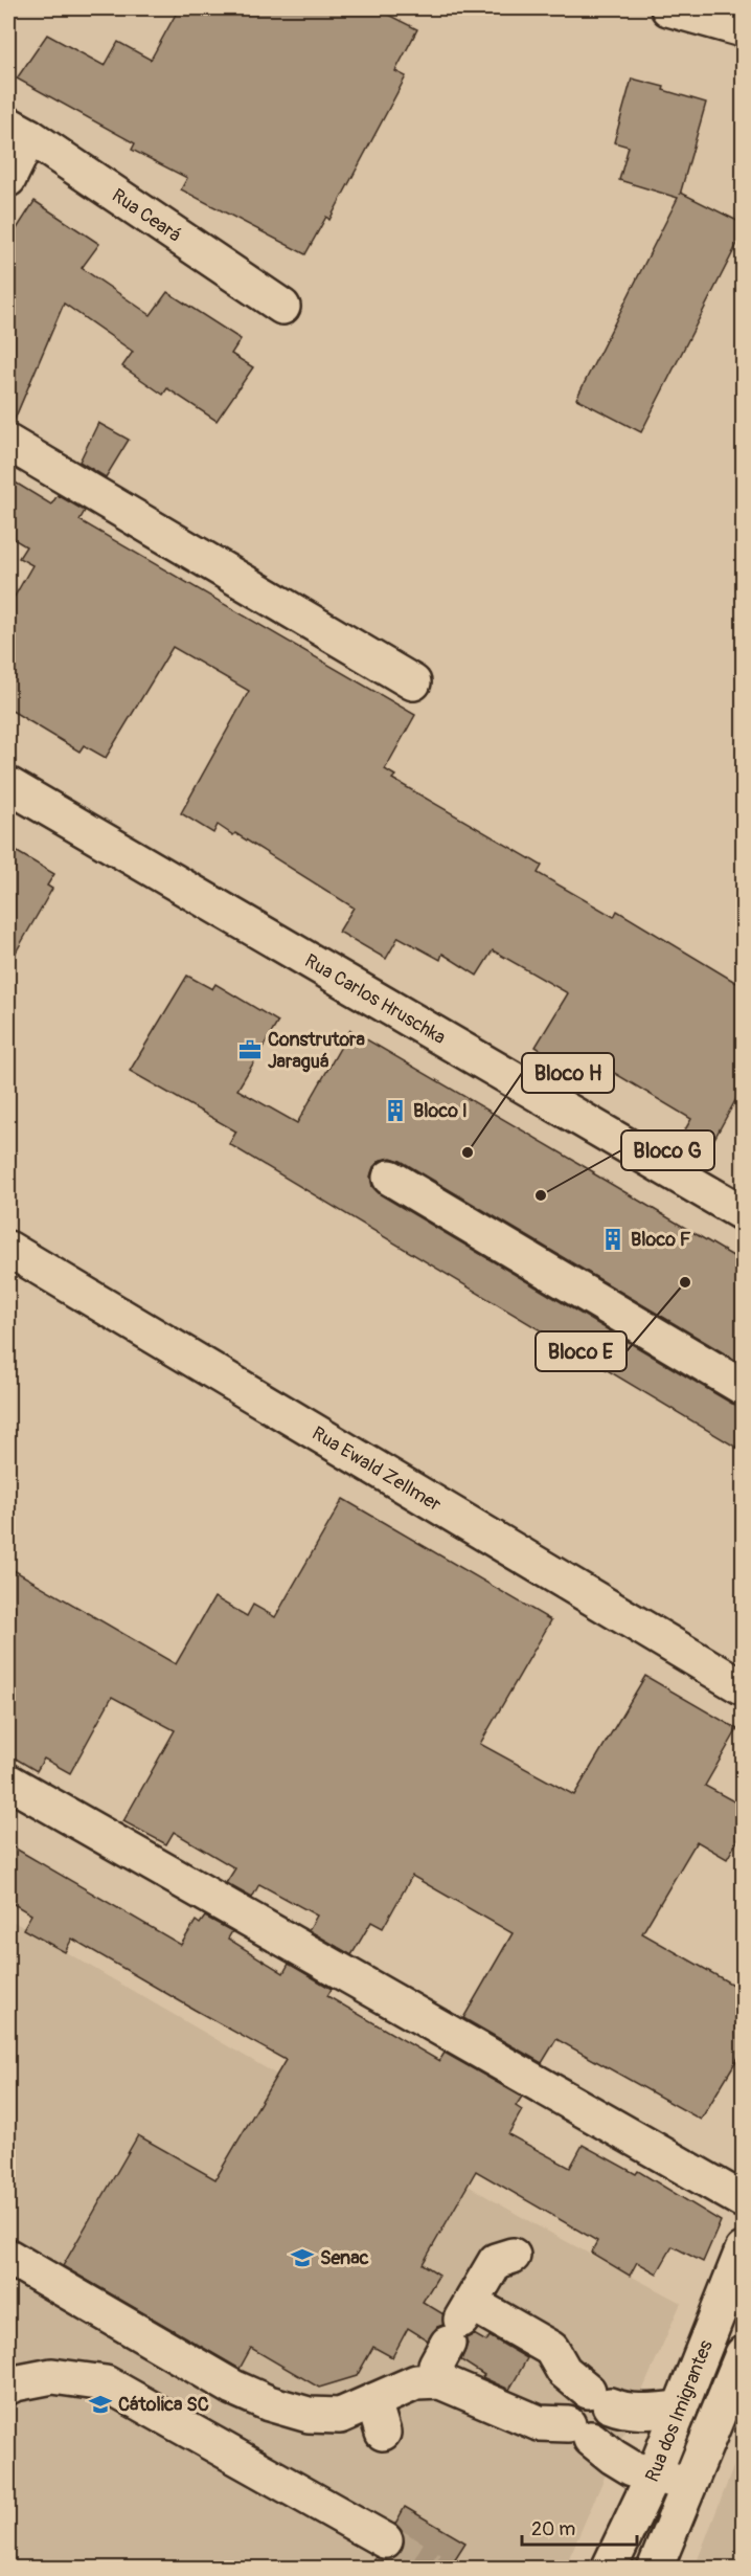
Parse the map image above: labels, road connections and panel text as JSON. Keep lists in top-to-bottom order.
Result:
{
  "streets": {
    "street": [
      "Rua Ceará",
      "Rua Carlos Hruschka",
      "Rua Ewald Zellmer",
      "Rua dos Imigrantes"
    ]
  },
  "places": {
    "office": ["Construtora Jaraguá"],
    "building": ["Bloco I", "Bloco F"],
    "other": ["Bloco H", "Bloco G", "Bloco E"],
    "school or university": ["Senac", "Cátolica SC"]
  },
  "scale_bar": "20 m"
}
